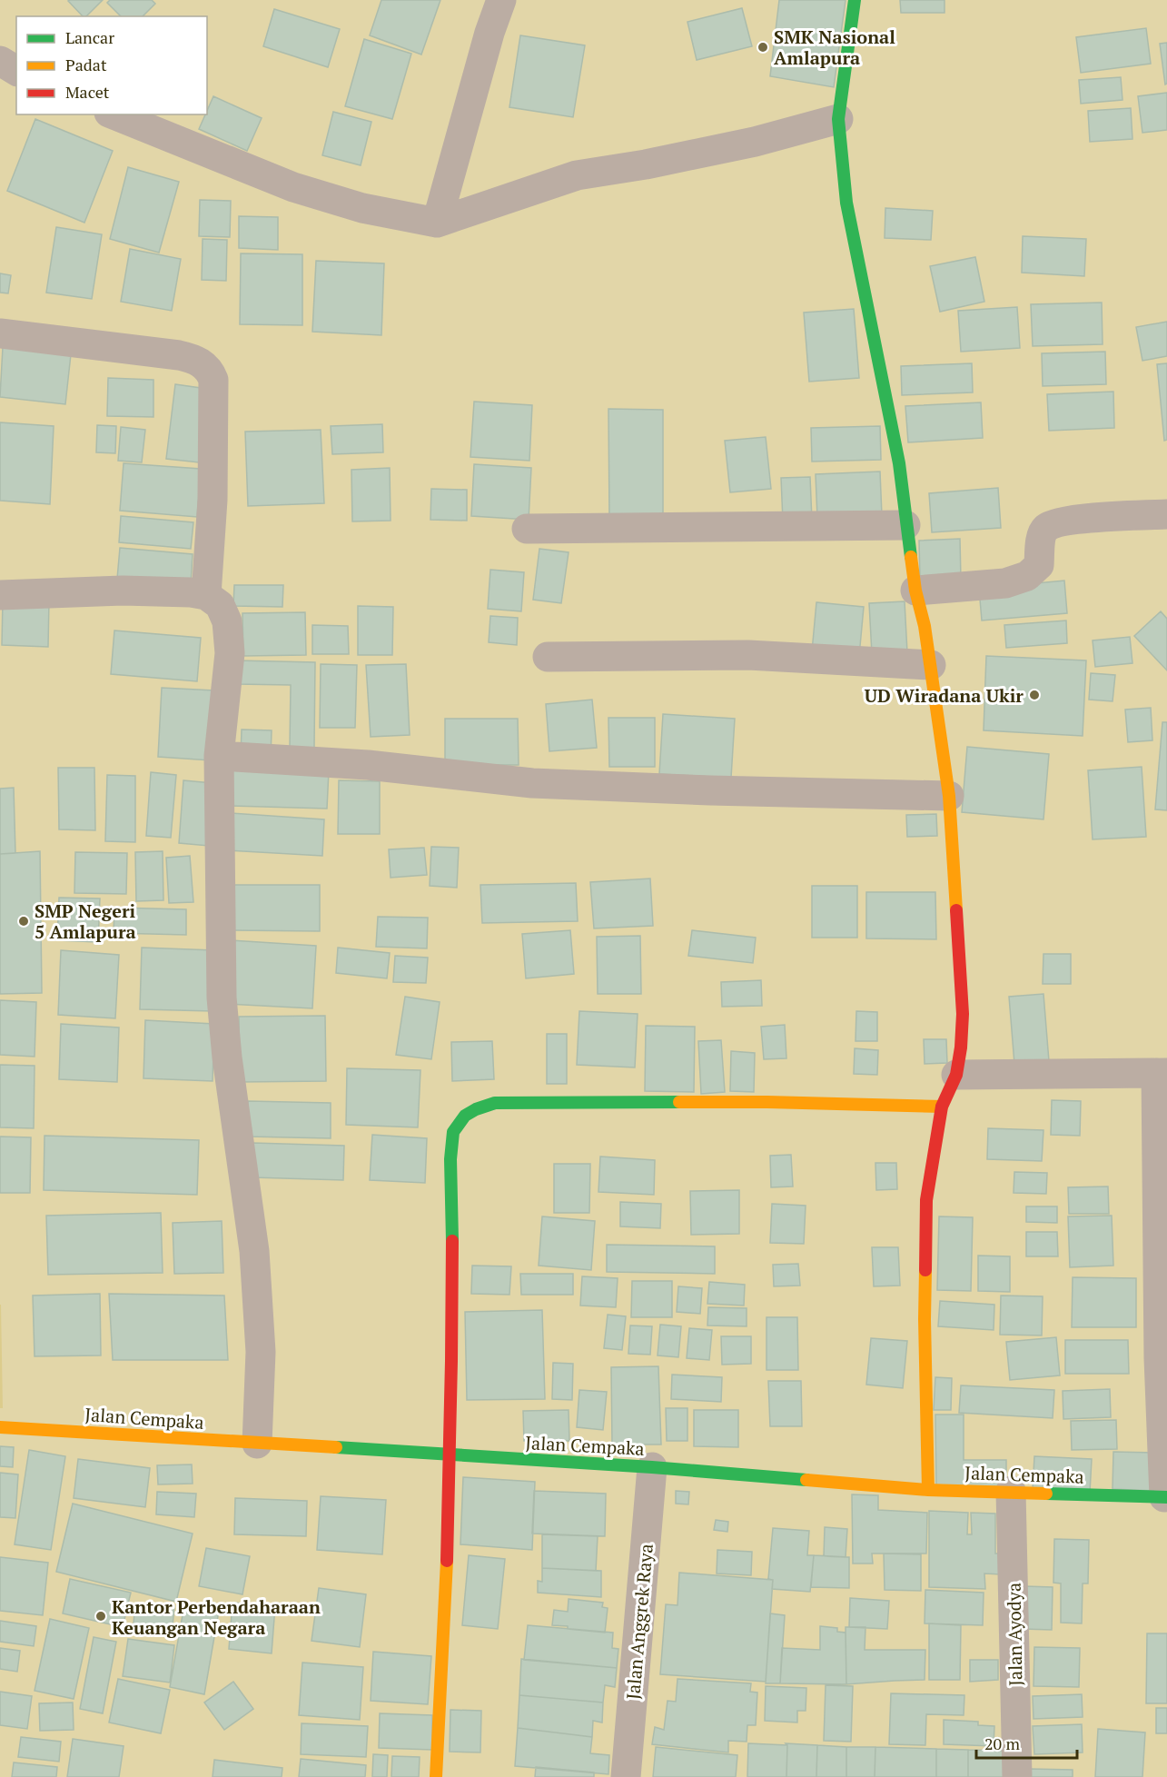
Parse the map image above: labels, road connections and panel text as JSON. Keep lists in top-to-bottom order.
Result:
{
  "streets": {
    "street": ["Jalan Cempaka", "Jalan Anggrek Raya", "Jalan Ayodya"]
  },
  "crossings": [
    ["Jalan Cempaka", "Jalan Anggrek Raya"],
    ["Jalan Cempaka", "Jalan Ayodya"]
  ],
  "places": [
    "SMK Nasional Amlapura",
    "UD Wiradana Ukir",
    "SMP Negeri 5 Amlapura",
    "Kantor Perbendaharaan Keuangan Negara"
  ],
  "legend": ["Lancar", "Padat", "Macet"],
  "scale_bar": "20 m"
}
